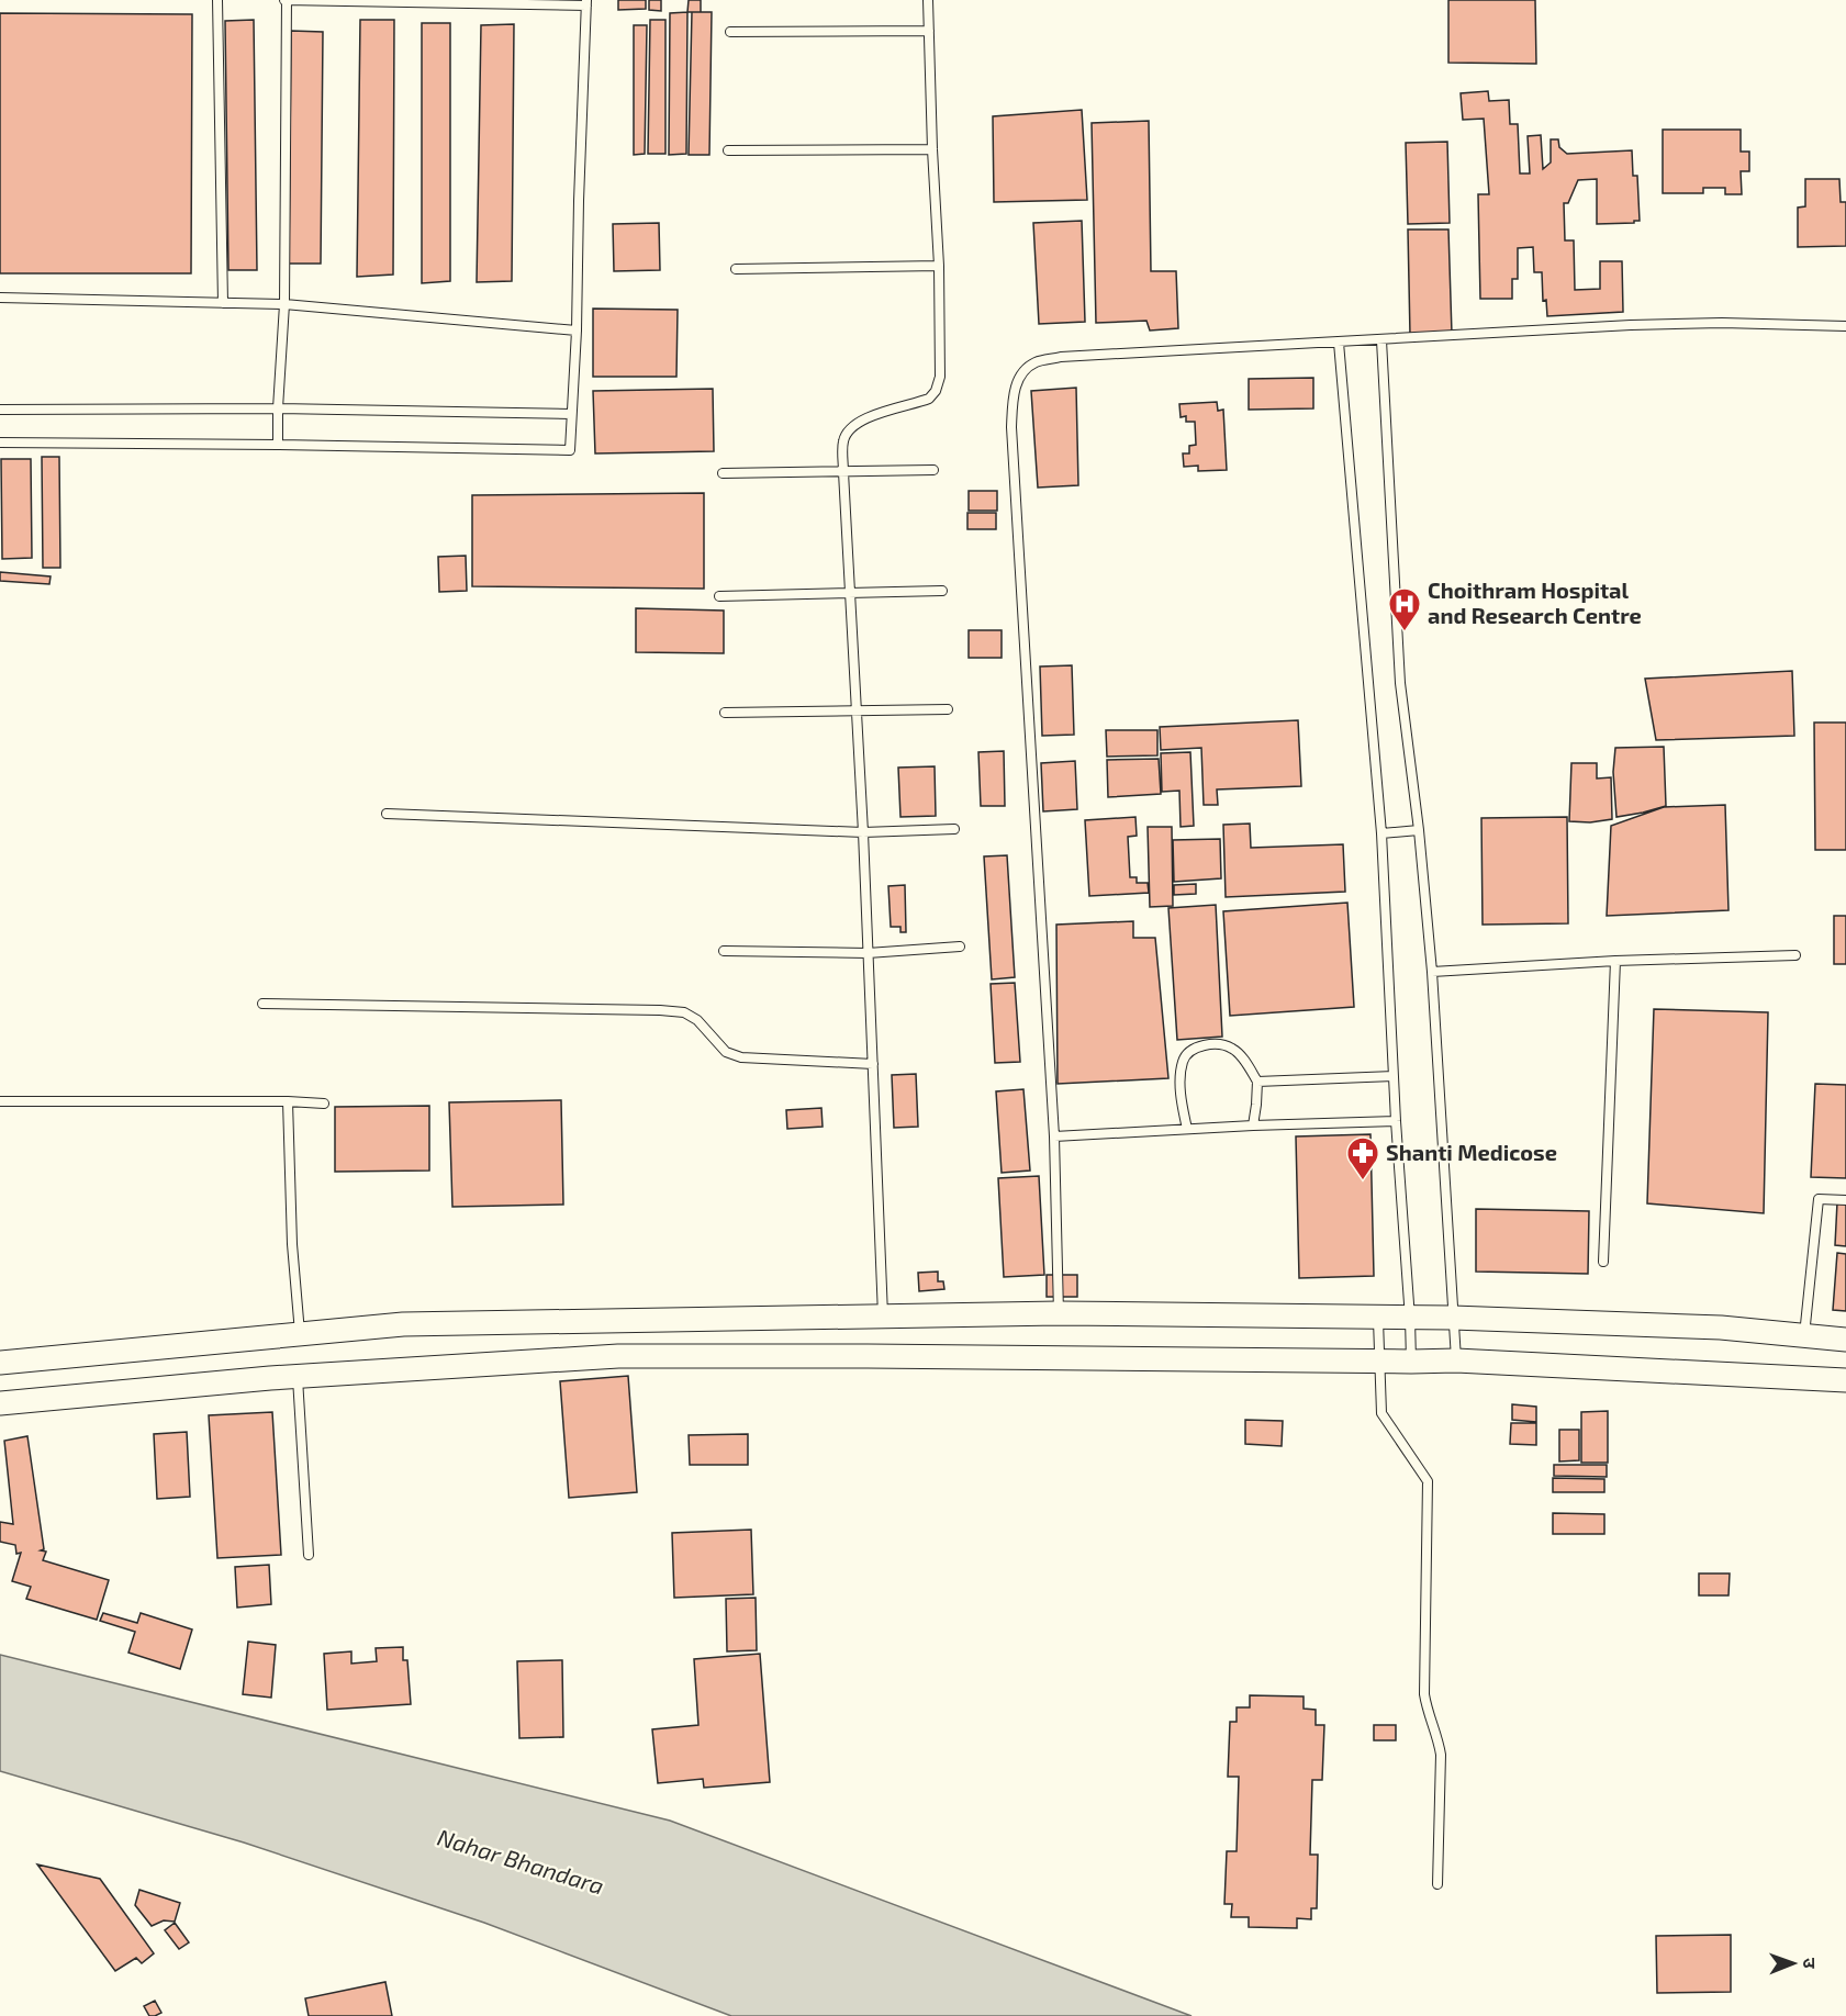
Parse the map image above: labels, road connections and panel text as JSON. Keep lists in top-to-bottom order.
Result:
{
  "water": ["Nahar Bhandara"],
  "places": {
    "hospital": ["Choithram Hospital and Research Centre"],
    "pharmacy": ["Shanti Medicose"]
  },
  "north": "right"
}
